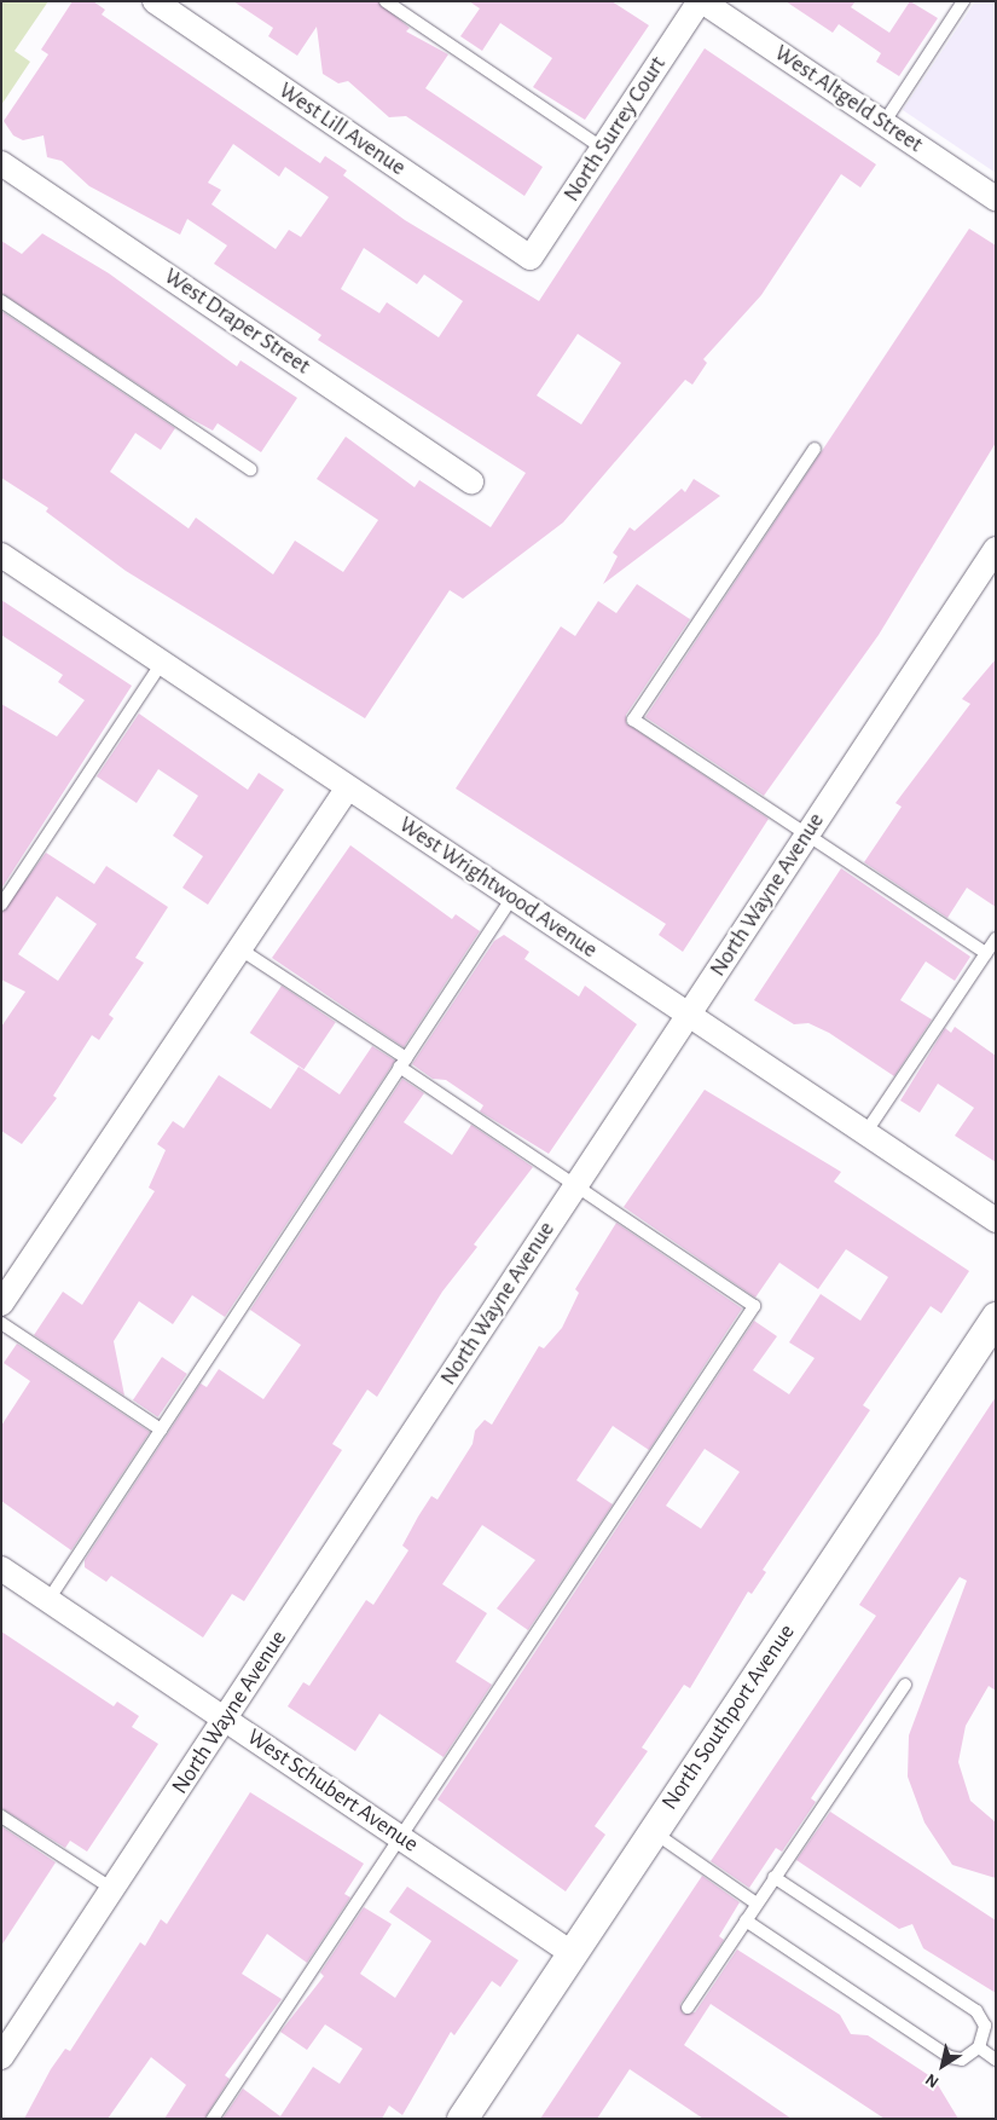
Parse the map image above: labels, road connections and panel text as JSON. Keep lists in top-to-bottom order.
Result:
{
  "streets": {
    "street": [
      "West Altgeld Street",
      "West Lill Avenue",
      "North Surrey Court",
      "West Draper Street",
      "West Wrightwood Avenue",
      "North Wayne Avenue",
      "North Southport Avenue",
      "West Schubert Avenue"
    ]
  },
  "crossings": [
    ["West Altgeld Street", "North Surrey Court"],
    ["West Lill Avenue", "North Surrey Court"],
    ["West Wrightwood Avenue", "North Wayne Avenue"],
    ["North Wayne Avenue", "West Schubert Avenue"],
    ["North Southport Avenue", "West Schubert Avenue"]
  ],
  "north": "bottom left"
}
